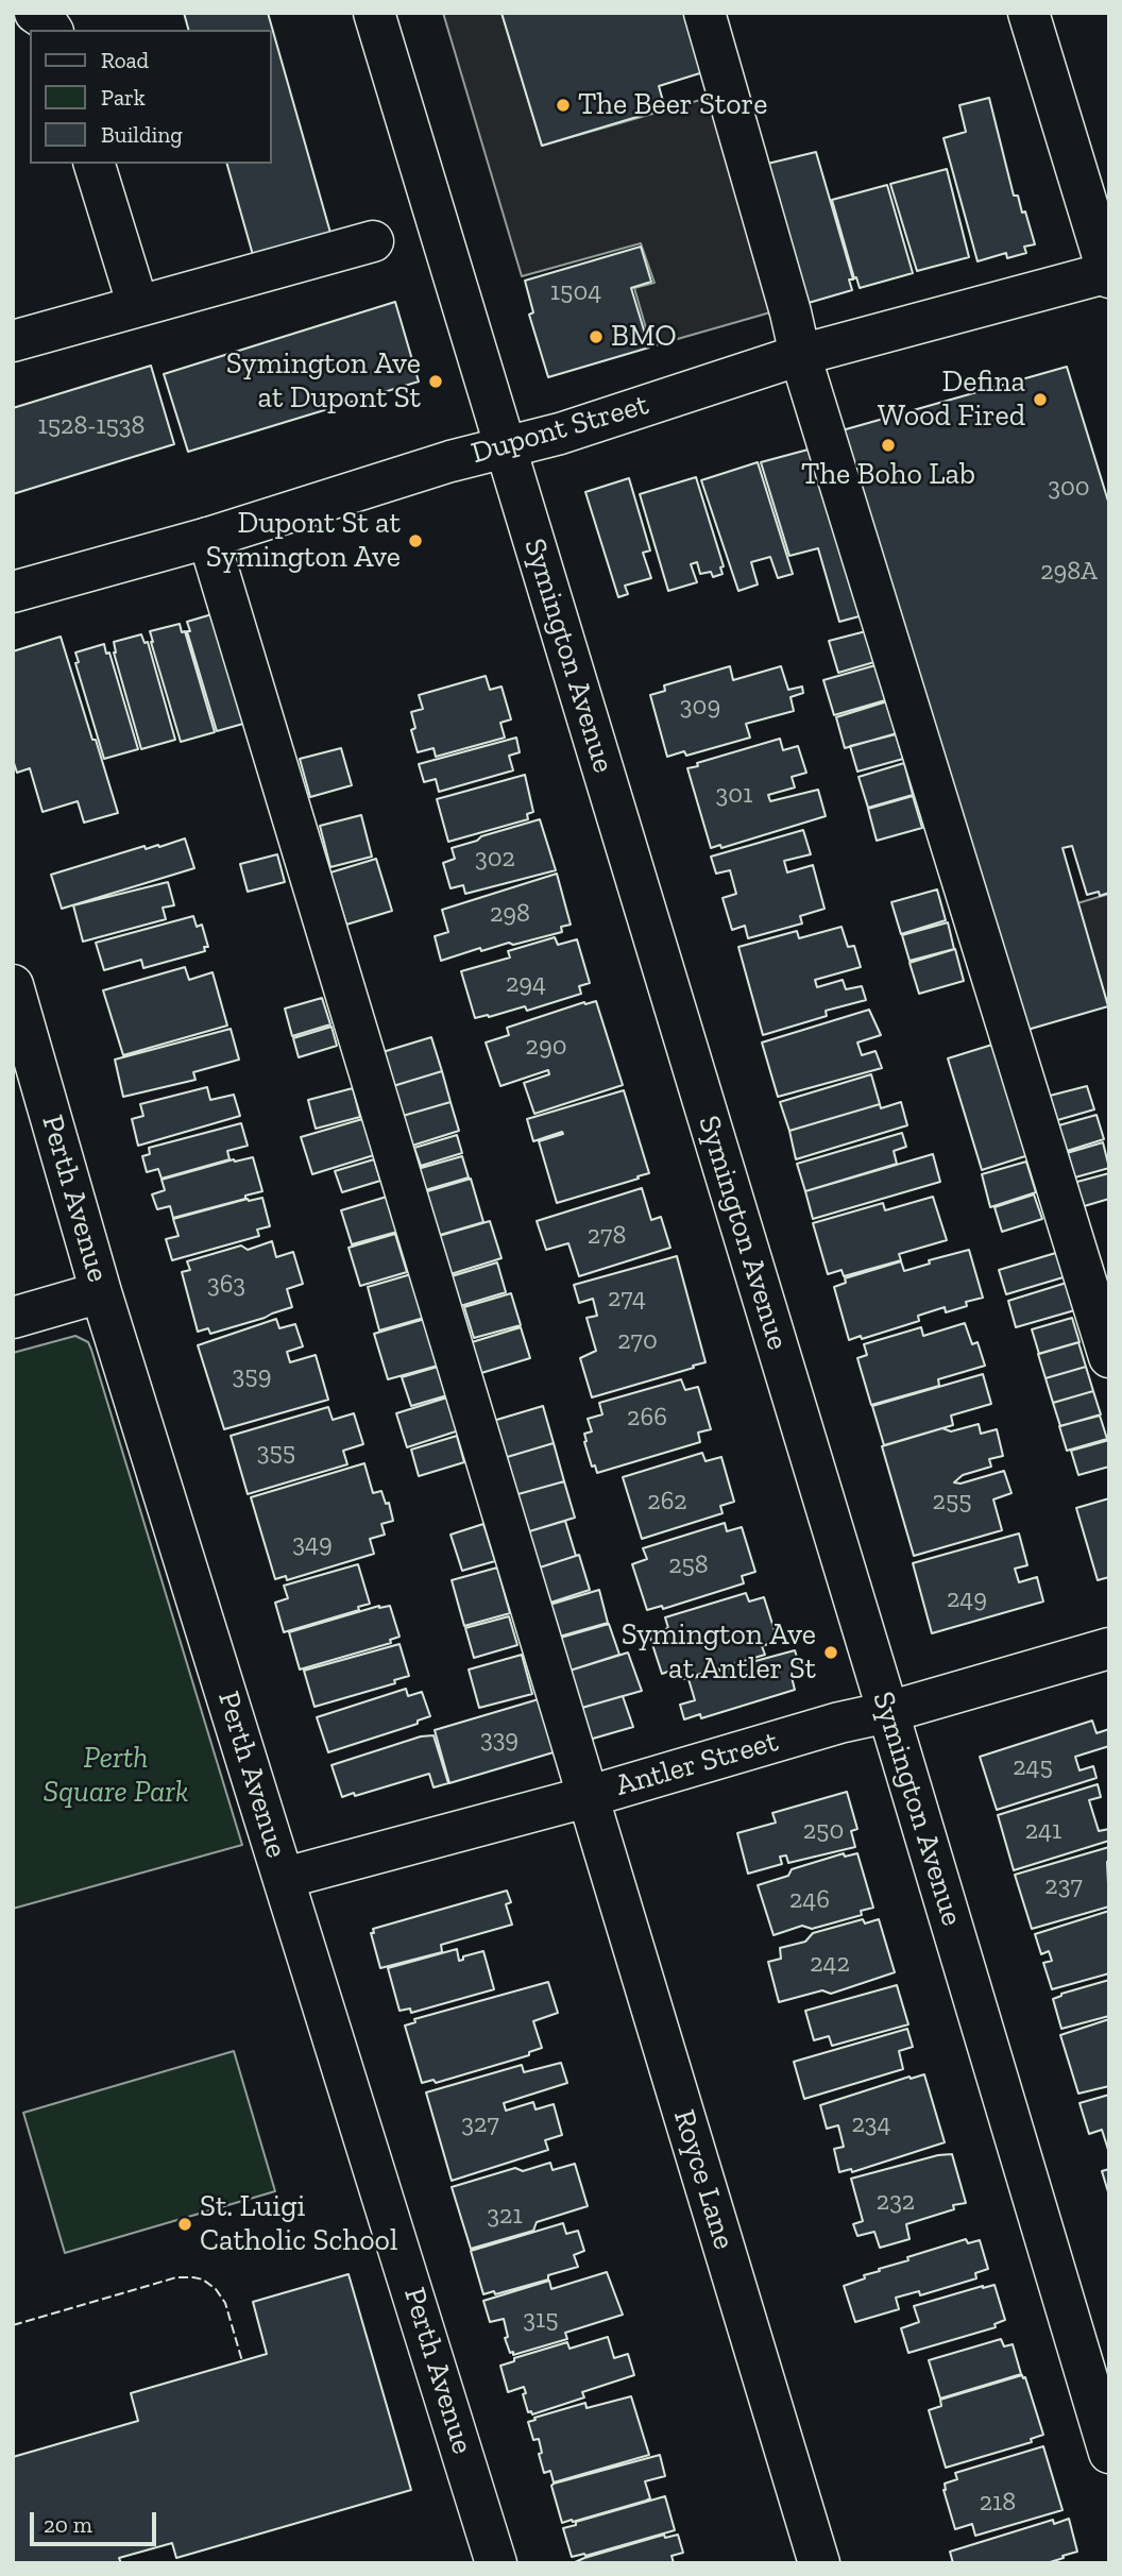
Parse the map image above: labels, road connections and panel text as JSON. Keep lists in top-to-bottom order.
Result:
{
  "streets": {
    "street": [
      "Dupont Street",
      "Symington Avenue",
      "Perth Avenue",
      "Antler Street",
      "Royce Lane"
    ]
  },
  "crossings": [
    ["Dupont Street", "Symington Avenue"],
    ["Dupont Street", "Royce Lane"],
    ["Symington Avenue", "Antler Street"],
    ["Perth Avenue", "Antler Street"],
    ["Antler Street", "Royce Lane"]
  ],
  "parks": ["Perth Square Park"],
  "places": [
    "The Beer Store",
    "BMO",
    "Symington Ave at Dupont St",
    "Defina Wood Fired",
    "The Boho Lab",
    "Dupont St at Symington Ave",
    "Symington Ave at Antler St",
    "St. Luigi Catholic School"
  ],
  "house_numbers": [
    "1504",
    "1528-1538",
    "300",
    "298A",
    "309",
    "301",
    "302",
    "298",
    "294",
    "290",
    "278",
    "363",
    "274",
    "270",
    "359",
    "266",
    "355",
    "262",
    "255",
    "349",
    "258",
    "249",
    "339",
    "245",
    "250",
    "241",
    "237",
    "246",
    "242",
    "327",
    "234",
    "232",
    "321",
    "315",
    "218"
  ],
  "legend": ["Road", "Park", "Building"],
  "scale_bar": "20 m"
}
